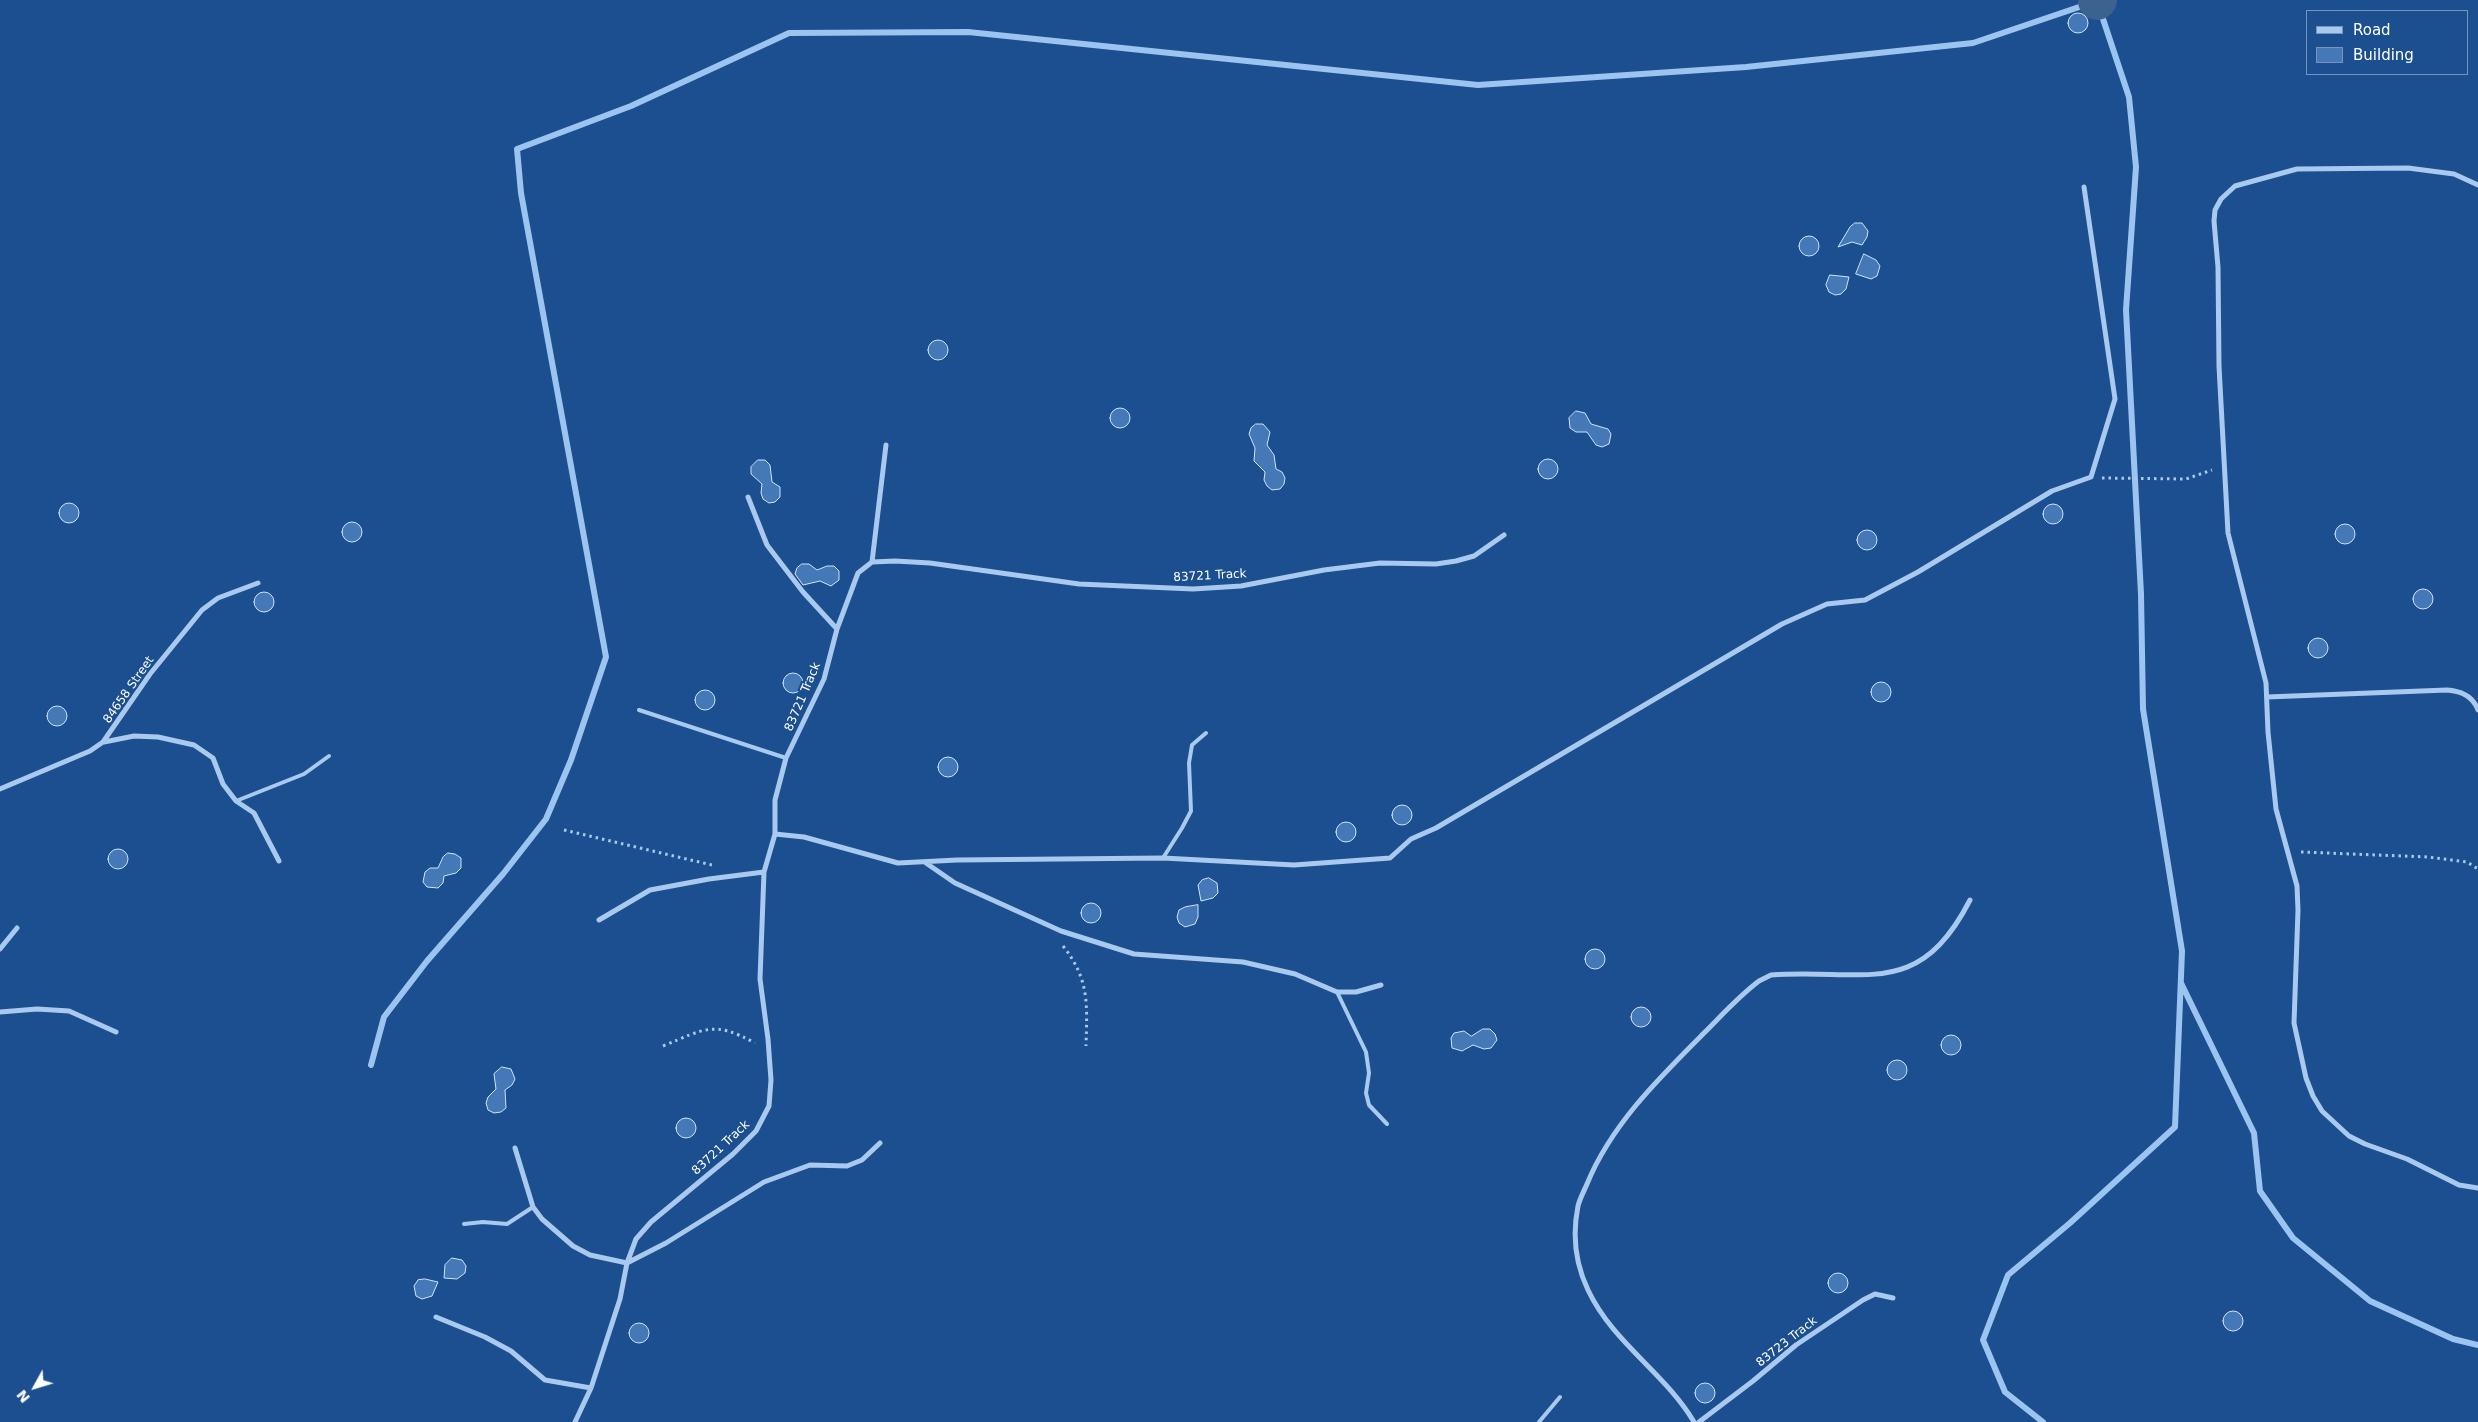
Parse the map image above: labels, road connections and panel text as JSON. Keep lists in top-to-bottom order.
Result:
{
  "streets": {
    "street": ["83721 Track", "84658 Street", "83723 Track"]
  },
  "legend": ["Road", "Building"],
  "north": "bottom left"
}
